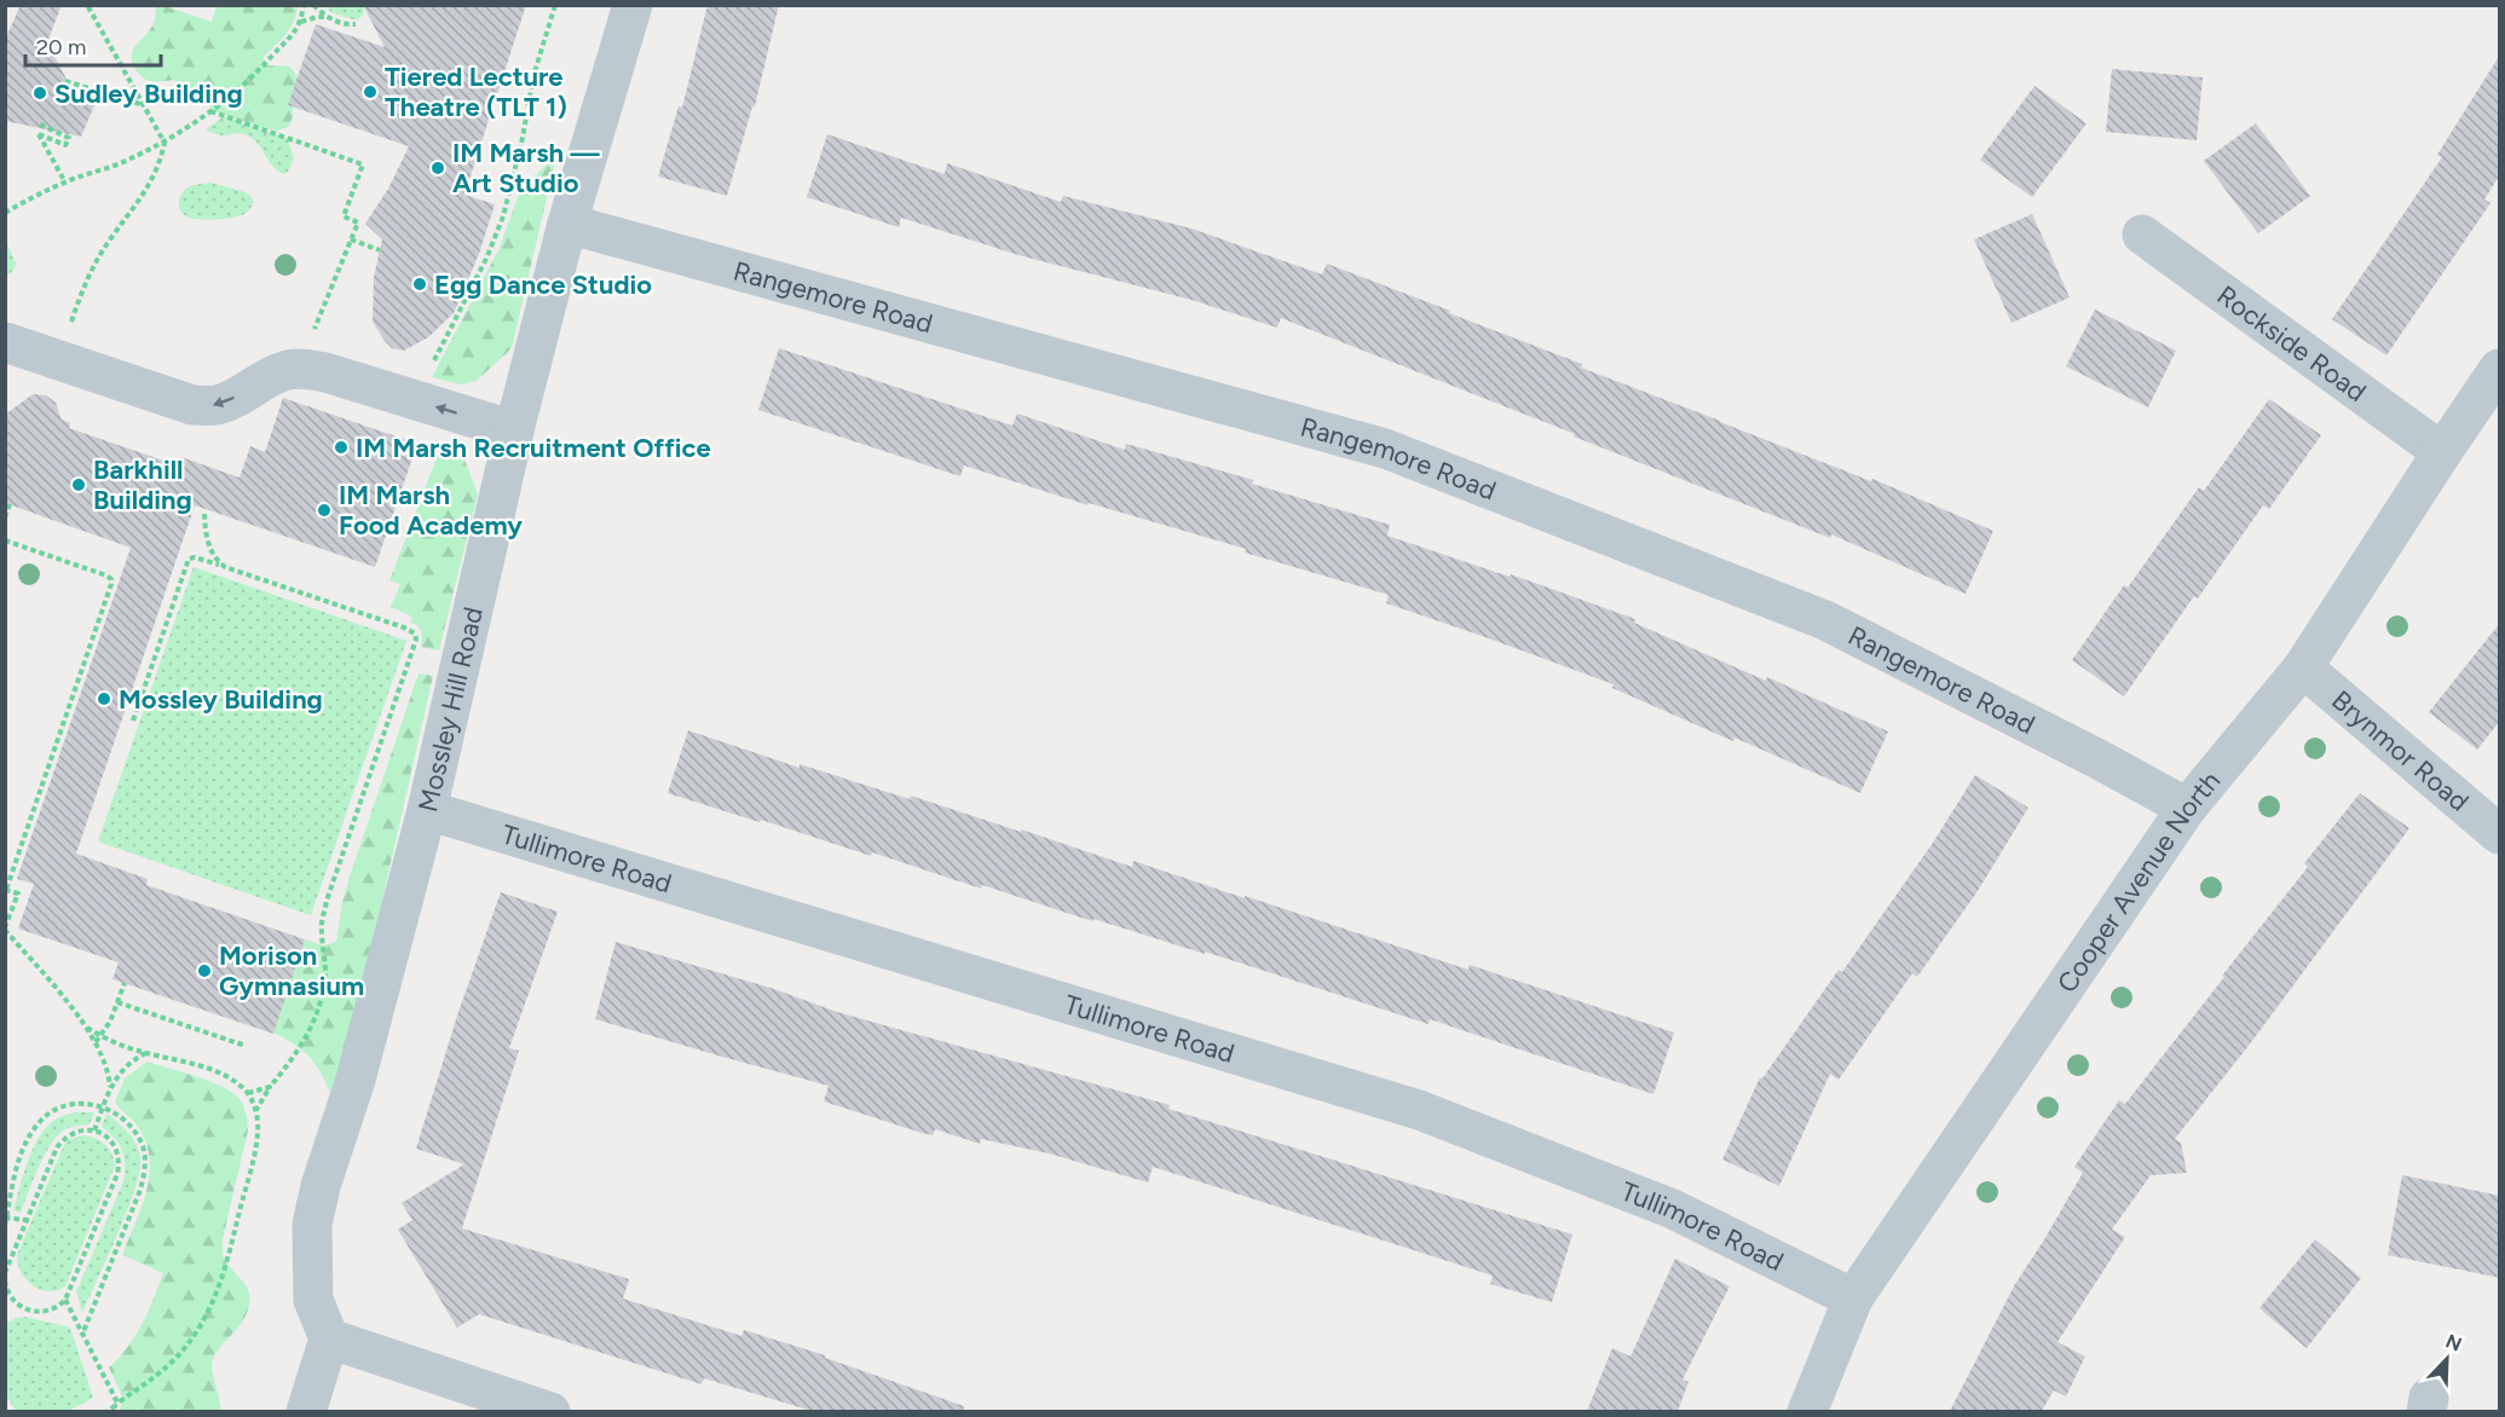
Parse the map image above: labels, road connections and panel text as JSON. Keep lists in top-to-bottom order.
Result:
{
  "streets": {
    "street": [
      "Rangemore Road",
      "Rockside Road",
      "Mossley Hill Road",
      "Brynmor Road",
      "Tullimore Road",
      "Cooper Avenue North"
    ]
  },
  "crossings": [
    ["Rangemore Road", "Mossley Hill Road"],
    ["Rangemore Road", "Cooper Avenue North"],
    ["Rockside Road", "Cooper Avenue North"],
    ["Mossley Hill Road", "Tullimore Road"],
    ["Brynmor Road", "Cooper Avenue North"],
    ["Tullimore Road", "Cooper Avenue North"]
  ],
  "places": [
    "Tiered Lecture Theatre (TLT 1)",
    "Sudley Building",
    "IM Marsh — Art Studio",
    "Egg Dance Studio",
    "IM Marsh Recruitment Office",
    "Barkhill Building",
    "IM Marsh Food Academy",
    "Mossley Building",
    "Morison Gymnasium"
  ],
  "scale_bar": "20 m",
  "north": "top right"
}
